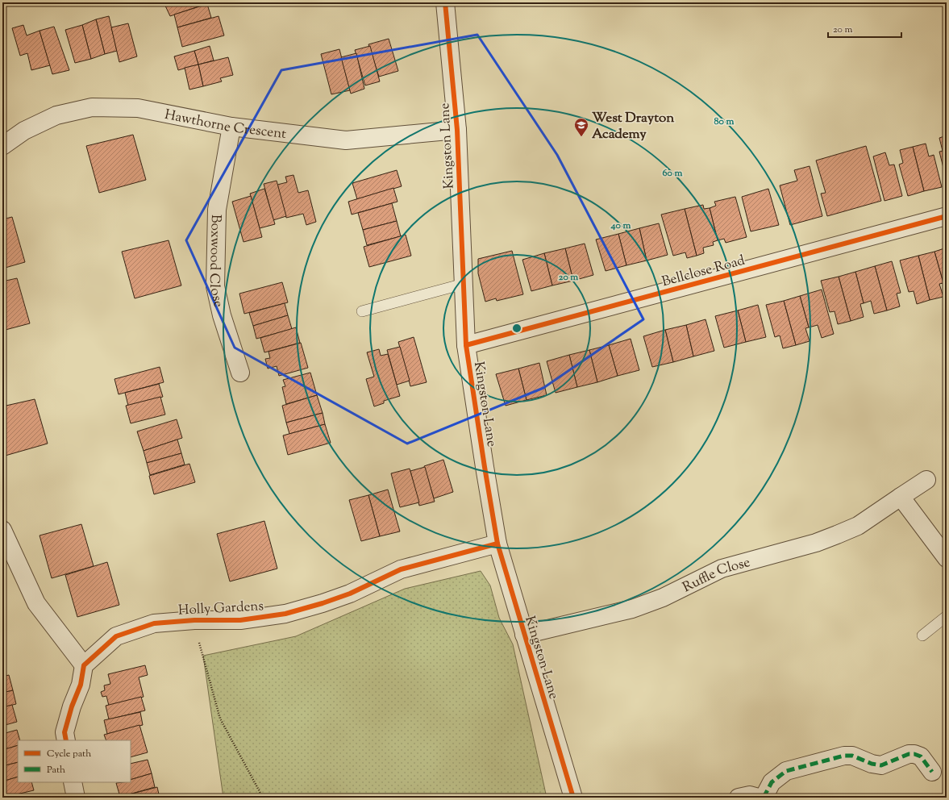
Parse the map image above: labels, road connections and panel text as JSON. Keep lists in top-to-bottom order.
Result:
{
  "streets": {
    "street": [
      "Hawthorne Crescent",
      "Kingston Lane",
      "Boxwood Close",
      "Bellclose Road",
      "Ruffle Close",
      "Holly Gardens"
    ]
  },
  "crossings": [
    ["Hawthorne Crescent", "Kingston Lane"],
    ["Hawthorne Crescent", "Boxwood Close"],
    ["Kingston Lane", "Bellclose Road"],
    ["Kingston Lane", "Ruffle Close"],
    ["Kingston Lane", "Holly Gardens"]
  ],
  "places": {
    "school or university": ["West Drayton Academy"]
  },
  "legend": ["Cycle path", "Path"],
  "scale_bar": "20 m",
  "rings": [
    "80 m",
    "60 m",
    "40 m",
    "20 m"
  ]
}
